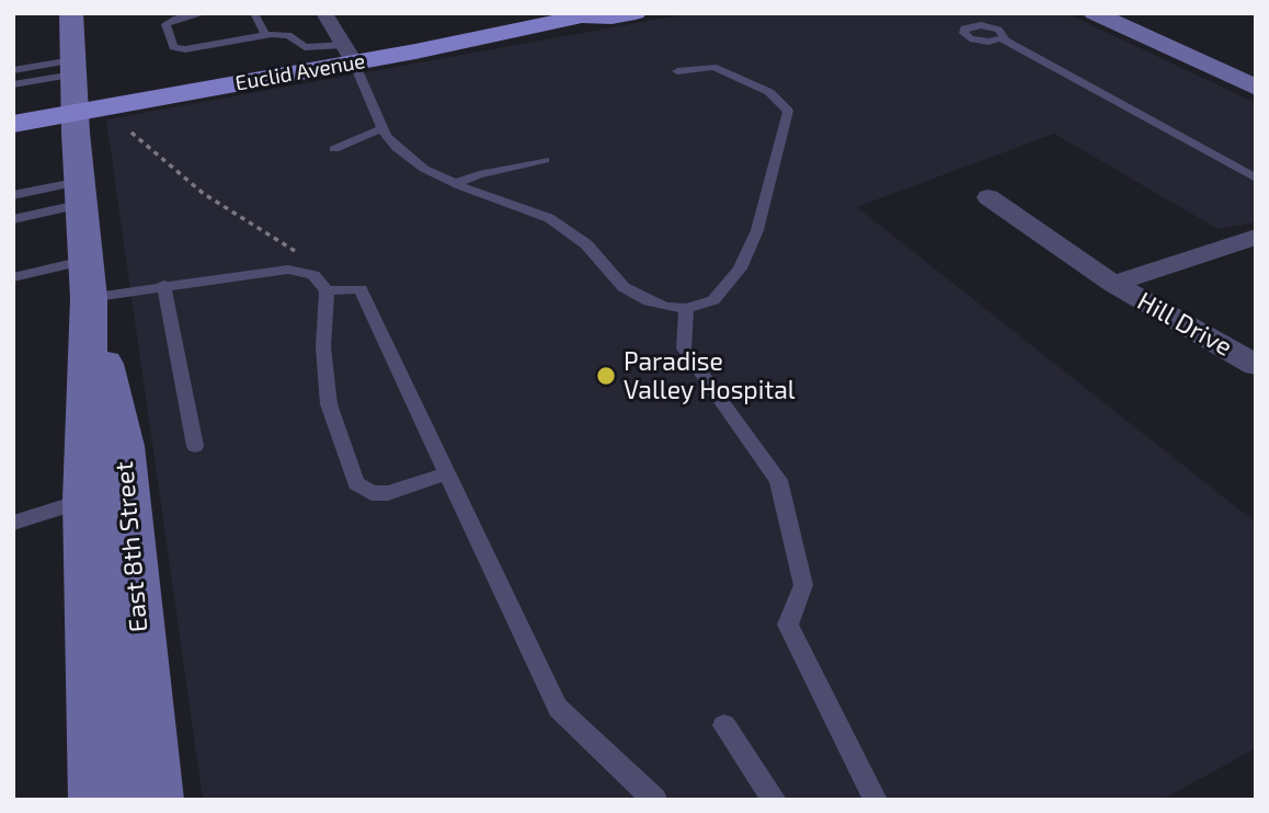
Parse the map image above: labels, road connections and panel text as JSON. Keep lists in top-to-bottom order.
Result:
{
  "streets": {
    "main road": ["Euclid Avenue", "East 8th Street"],
    "street": ["Hill Drive"]
  },
  "crossings": [
    ["Euclid Avenue", "East 8th Street"]
  ],
  "places": ["Paradise Valley Hospital"]
}
